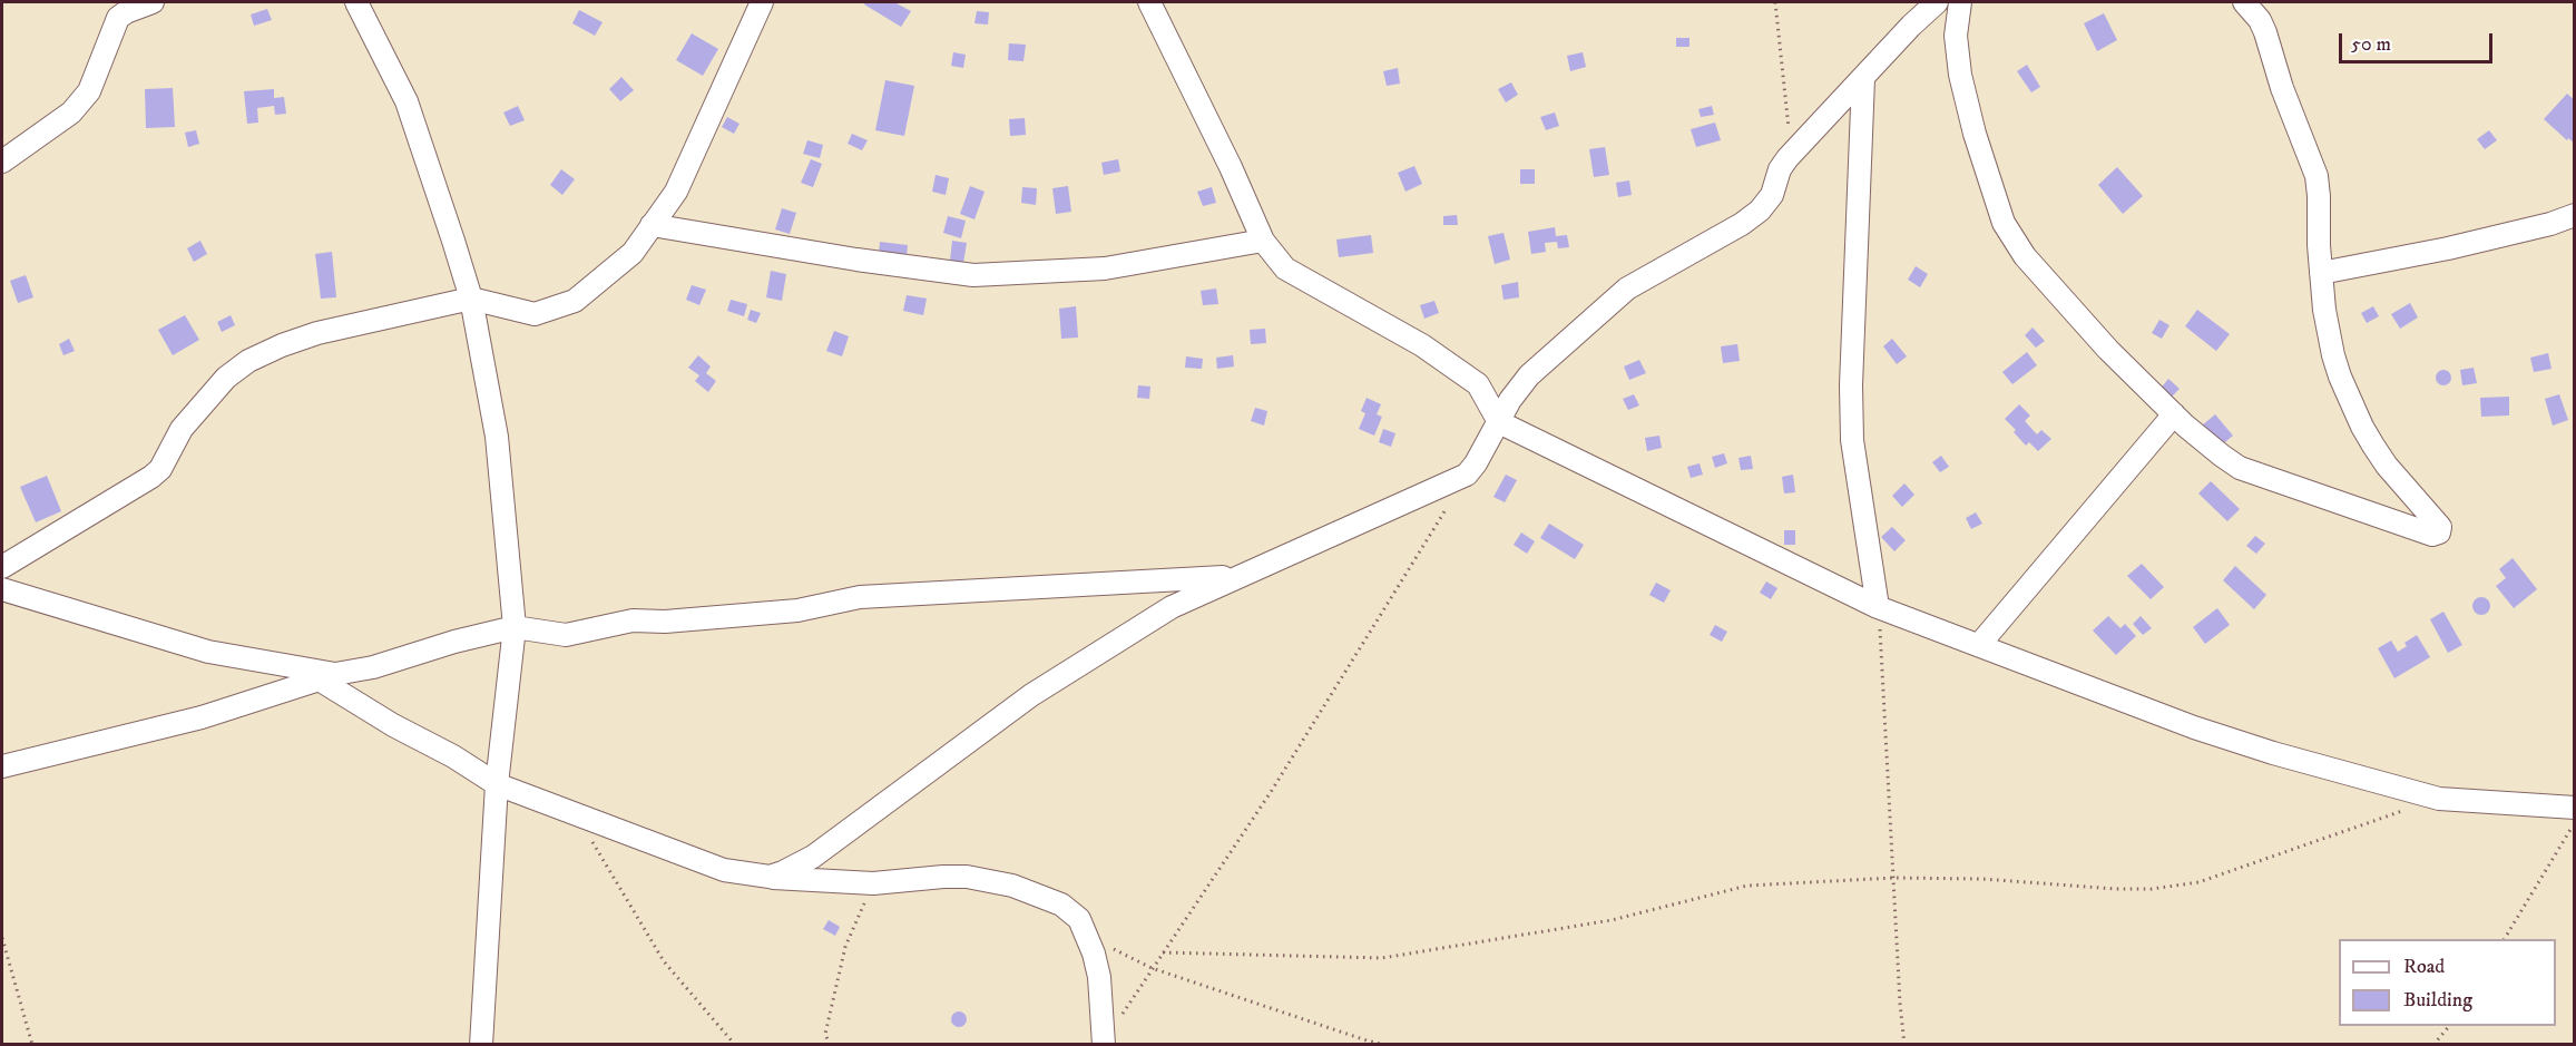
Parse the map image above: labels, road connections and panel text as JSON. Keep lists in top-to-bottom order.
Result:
{
  "legend": ["Road", "Building"],
  "scale_bar": "50 m"
}
